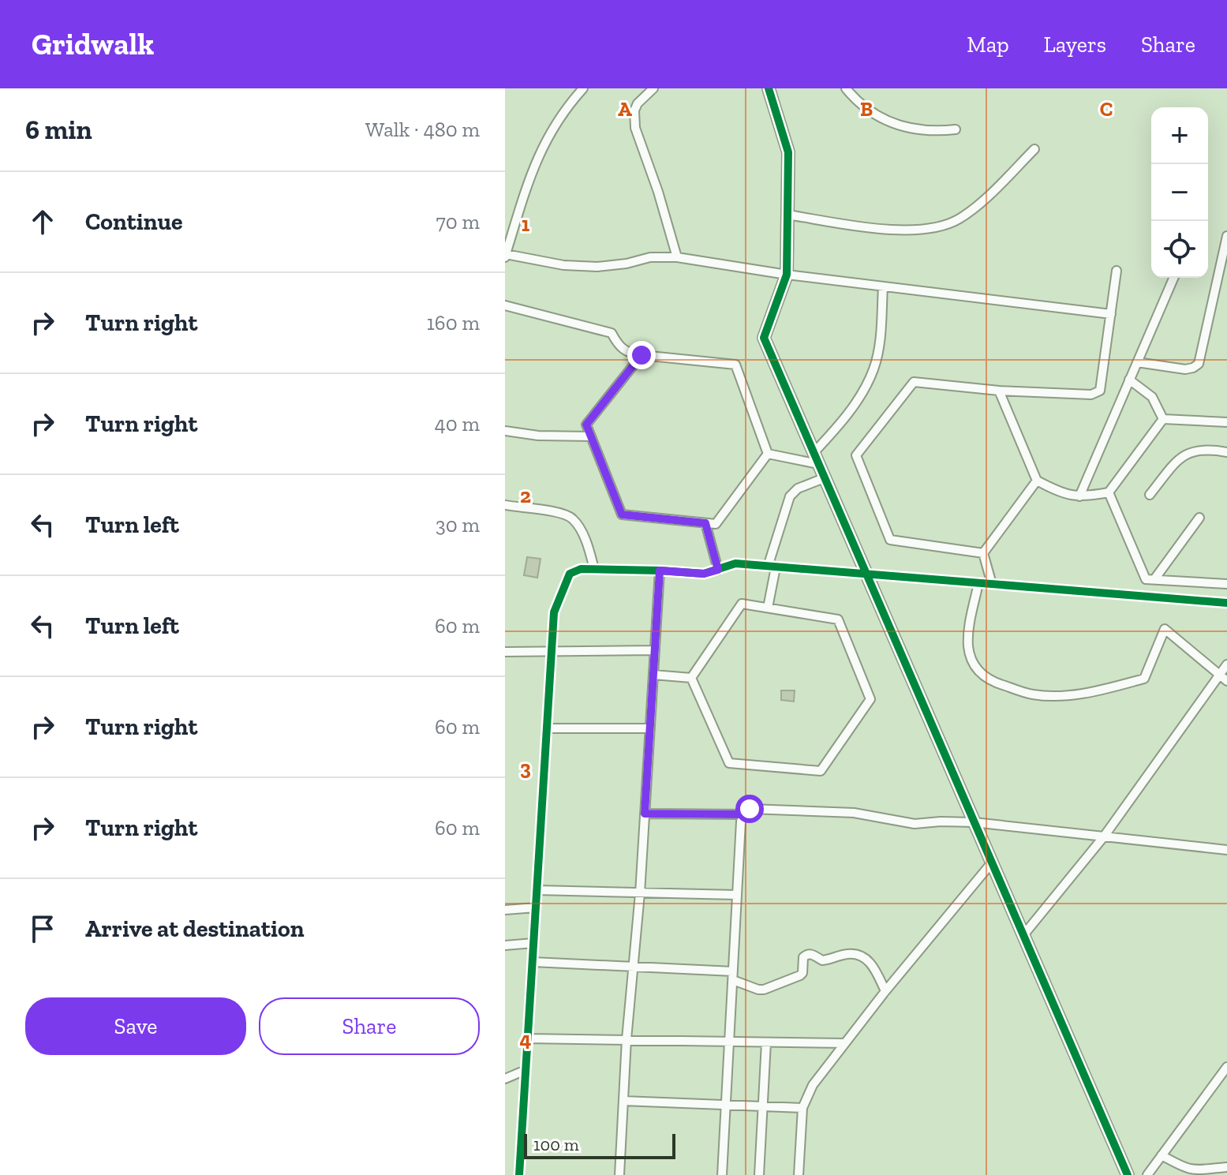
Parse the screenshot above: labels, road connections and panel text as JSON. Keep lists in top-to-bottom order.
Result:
{
  "scale_bar": "100 m",
  "page": {
    "header": "Gridwalk",
    "nav": ["Map", "Layers", "Share"],
    "heading": ["6 min", "Walk · 480 m"],
    "map_buttons": ["+", "−"],
    "list": [
      ["Continue", "70 m"],
      ["Turn right", "160 m"],
      ["Turn right", "40 m"],
      ["Turn left", "30 m"],
      ["Turn left", "60 m"],
      ["Turn right", "60 m"],
      ["Turn right", "60 m"],
      "Arrive at destination"
    ],
    "buttons": ["Save", "Share"],
    "scale": "100 m"
  },
  "grid": {
    "columns": ["A", "B", "C"],
    "rows": [
      "1",
      "2",
      "3",
      "4"
    ]
  }
}
